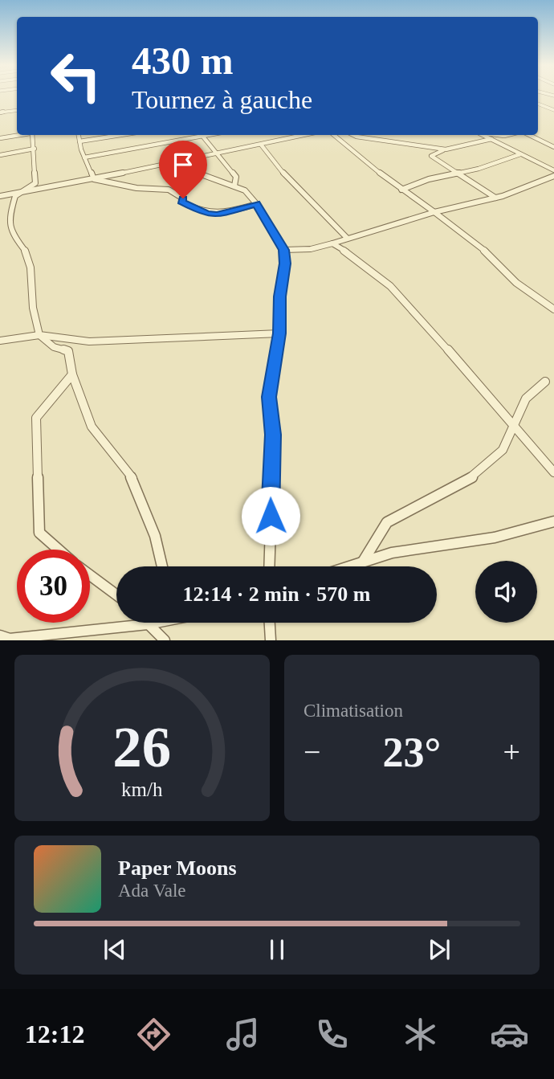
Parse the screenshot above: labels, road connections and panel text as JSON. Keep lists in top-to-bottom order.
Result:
{
  "page": {
    "turn": ["430 m", "Tournez à gauche"],
    "limit": "30",
    "trip": "12:14 · 2 min · 570 m",
    "tile": "Climatisation",
    "heat": ["−", "23°", "+"],
    "song": ["Paper Moons", "Ada Vale"],
    "tabs": "12:12",
    "gauge": ["26", "km/h"]
  }
}
